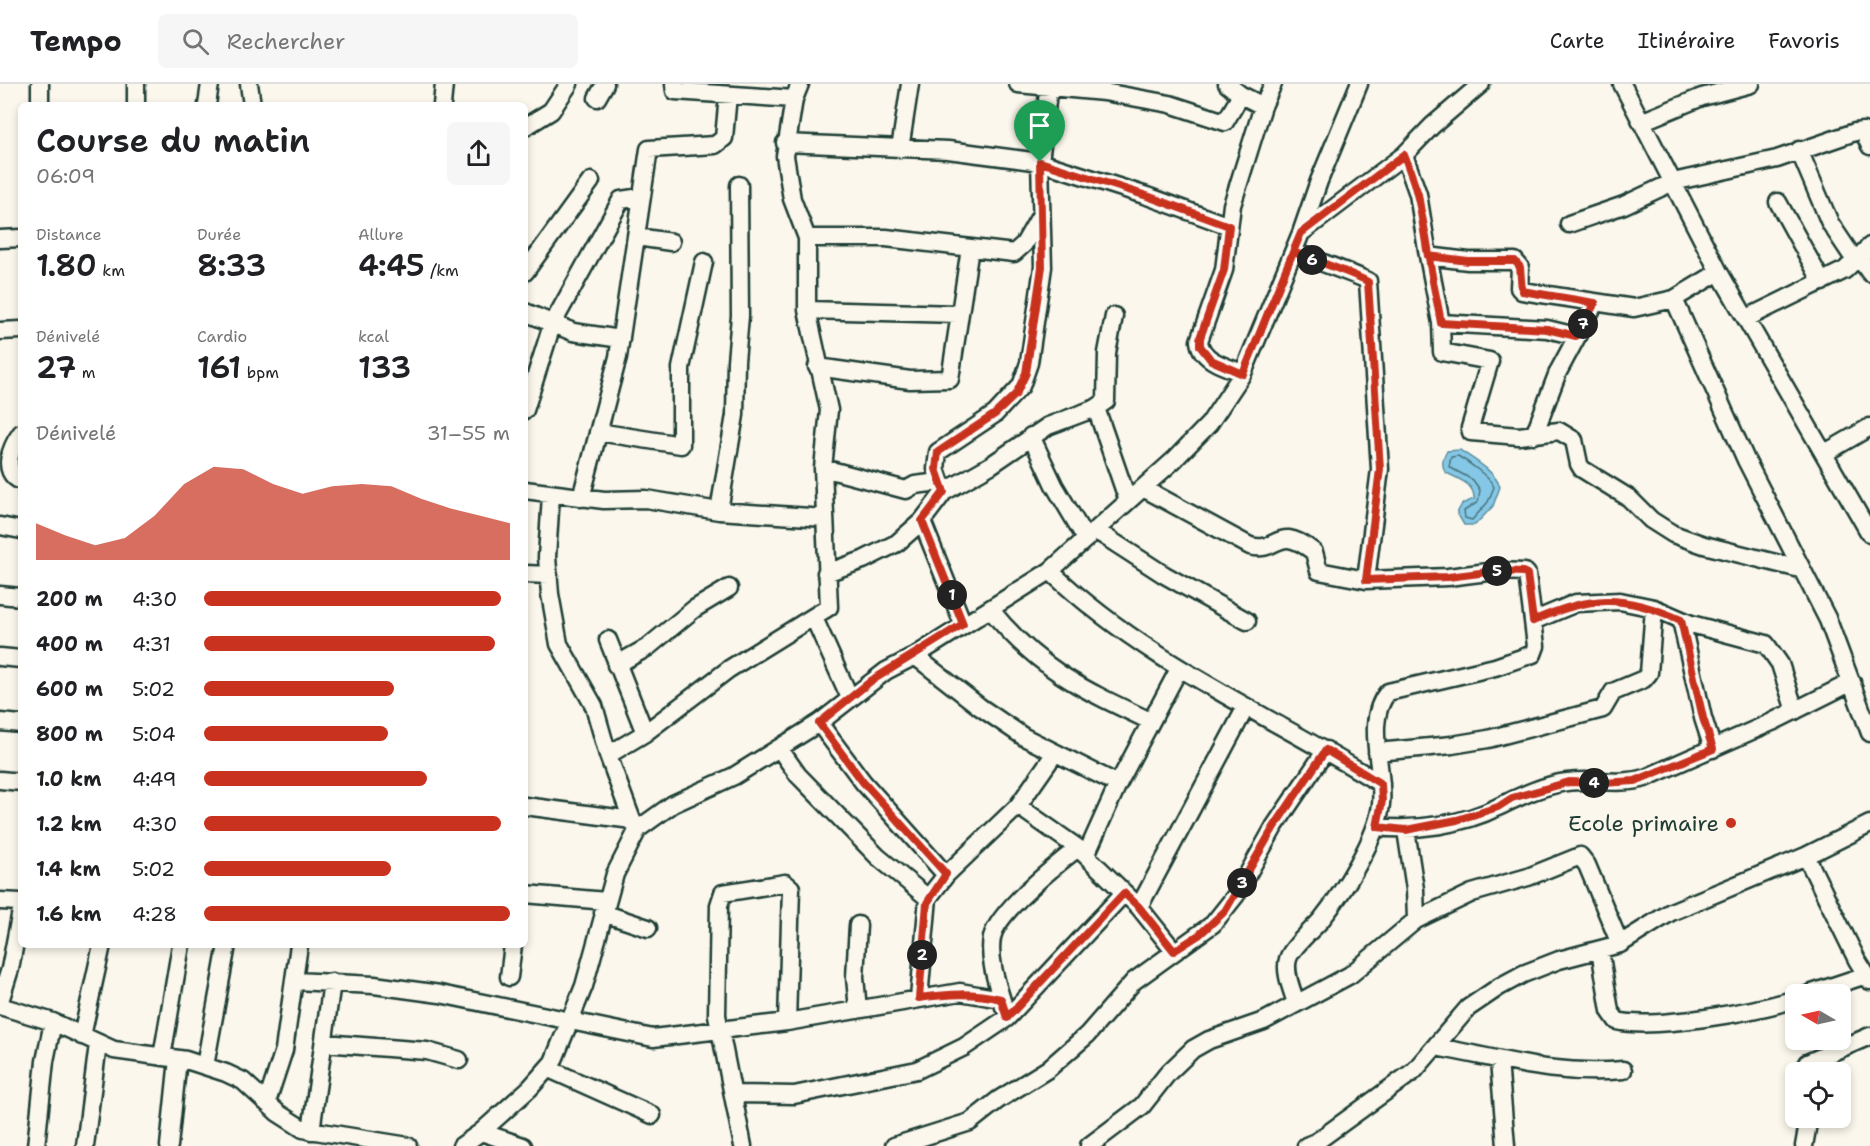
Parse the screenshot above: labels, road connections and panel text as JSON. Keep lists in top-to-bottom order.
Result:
{
  "places": ["Ecole primaire"],
  "north": "left",
  "page": {
    "header": "Tempo",
    "search": "Rechercher",
    "nav": ["Carte", "Itinéraire", "Favoris"],
    "heading": ["Course du matin", "06:09"],
    "stats": [
      ["Distance", "1.80 km"],
      ["Durée", "8:33"],
      ["Allure", "4:45 /km"],
      ["Dénivelé", "27 m"],
      ["Cardio", "161 bpm"],
      ["kcal", "133"]
    ],
    "pins": [
      "6",
      "7",
      "5",
      "1",
      "4",
      "3",
      "2"
    ],
    "chart": ["Dénivelé", "31–55 m"],
    "list": [
      {
        "name": "200 m",
        "note": "4:30"
      },
      {
        "name": "400 m",
        "note": "4:31"
      },
      {
        "name": "600 m",
        "note": "5:02"
      },
      {
        "name": "800 m",
        "note": "5:04"
      },
      {
        "name": "1.0 km",
        "note": "4:49"
      },
      {
        "name": "1.2 km",
        "note": "4:30"
      },
      {
        "name": "1.4 km",
        "note": "5:02"
      },
      {
        "name": "1.6 km",
        "note": "4:28"
      }
    ]
  }
}
